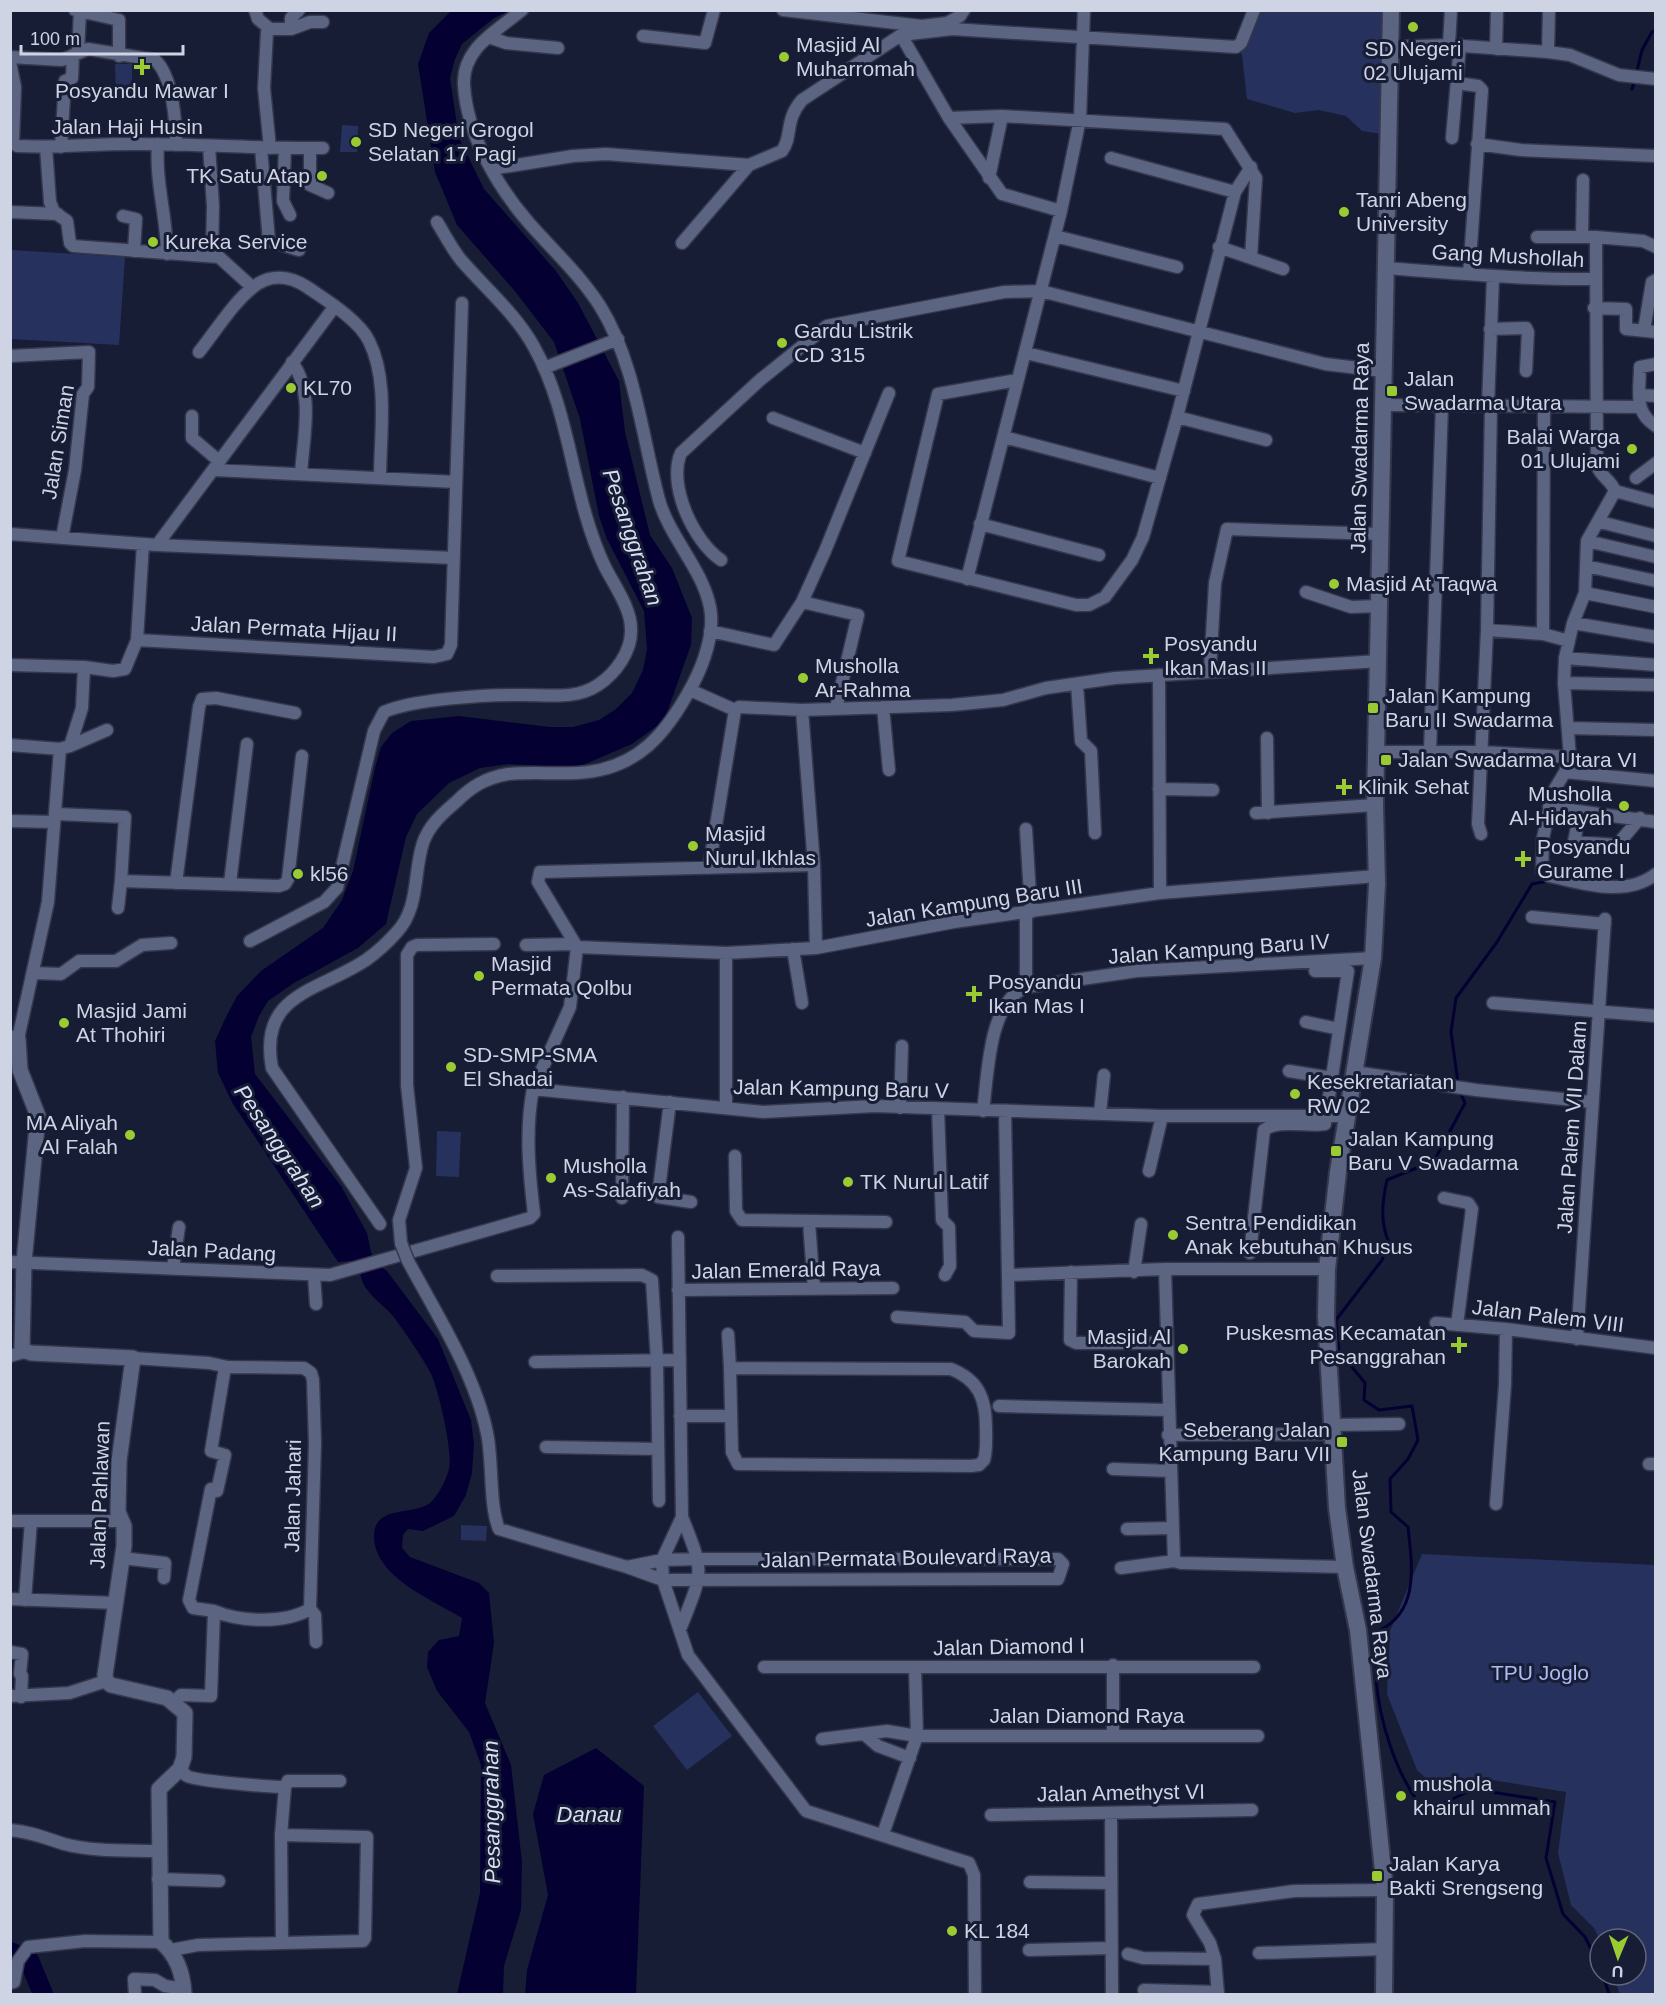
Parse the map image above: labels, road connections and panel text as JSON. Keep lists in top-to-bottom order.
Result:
{
  "streets": {
    "main road": ["Jalan Swadarma Raya"],
    "street": [
      "Jalan Haji Husin",
      "Gang Mushollah",
      "Jalan Siman",
      "Jalan Permata Hijau II",
      "Jalan Kampung Baru III",
      "Jalan Kampung Baru IV",
      "Jalan Kampung Baru V",
      "Jalan Palem VII Dalam",
      "Jalan Padang",
      "Jalan Emerald Raya",
      "Jalan Palem VIII",
      "Jalan Pahlawan",
      "Jalan Jahari",
      "Jalan Permata Boulevard Raya",
      "Jalan Diamond I",
      "Jalan Diamond Raya",
      "Jalan Amethyst VI"
    ]
  },
  "crossings": [
    ["Gang Mushollah", "Jalan Swadarma Raya"],
    ["Jalan Swadarma Raya", "Jalan Kampung Baru III"],
    ["Jalan Swadarma Raya", "Jalan Kampung Baru IV"],
    ["Jalan Swadarma Raya", "Jalan Kampung Baru V"],
    ["Jalan Kampung Baru V", "Jalan Padang"],
    ["Jalan Palem VII Dalam", "Jalan Palem VIII"],
    ["Jalan Padang", "Jalan Permata Boulevard Raya"],
    ["Jalan Pahlawan", "Jalan Jahari"]
  ],
  "water": ["Pesanggrahan", "Danau"],
  "parks": ["TPU Joglo"],
  "places": {
    "other": [
      "SD Negeri 02 Ulujami",
      "Masjid Al Muharromah",
      "SD Negeri Grogol Selatan 17 Pagi",
      "TK Satu Atap",
      "Tanri Abeng University",
      "Kureka Service",
      "Gardu Listrik CD 315",
      "KL70",
      "Balai Warga 01 Ulujami",
      "Masjid At Taqwa",
      "Musholla Ar-Rahma",
      "Musholla Al-Hidayah",
      "Masjid Nurul Ikhlas",
      "kl56",
      "Masjid Permata Qolbu",
      "Masjid Jami At Thohiri",
      "SD-SMP-SMA El Shadai",
      "Kesekretariatan RW 02",
      "MA Aliyah Al Falah",
      "Musholla As-Salafiyah",
      "TK Nurul Latif",
      "Sentra Pendidikan Anak kebutuhan Khusus",
      "Masjid Al Barokah",
      "mushola khairul ummah",
      "KL 184"
    ],
    "health": [
      "Posyandu Mawar I",
      "Posyandu Ikan Mas II",
      "Klinik Sehat",
      "Posyandu Gurame I",
      "Posyandu Ikan Mas I",
      "Puskesmas Kecamatan Pesanggrahan"
    ],
    "transit": [
      "Jalan Swadarma Utara",
      "Jalan Kampung Baru II Swadarma",
      "Jalan Swadarma Utara VI",
      "Jalan Kampung Baru V Swadarma",
      "Seberang Jalan Kampung Baru VII",
      "Jalan Karya Bakti Srengseng"
    ]
  },
  "scale_bar": "100 m",
  "north": "bottom"
}
